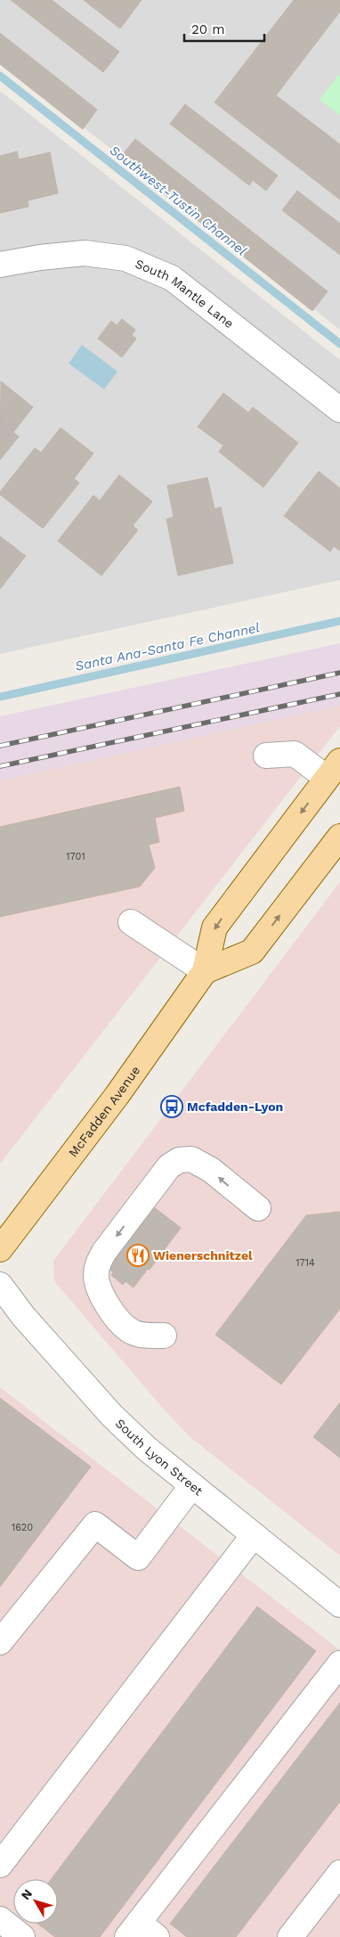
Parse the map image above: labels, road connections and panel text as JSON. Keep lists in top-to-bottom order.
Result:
{
  "streets": {
    "main road": ["McFadden Avenue"],
    "street": ["South Mantle Lane", "South Lyon Street"]
  },
  "water": ["Southwest-Tustin Channel", "Santa Ana-Santa Fe Channel"],
  "places": {
    "bus stop": ["Mcfadden-Lyon"],
    "restaurant": ["Wienerschnitzel"]
  },
  "house_numbers": ["1701", "1714", "1620"],
  "scale_bar": "20 m",
  "north": "top left"
}
